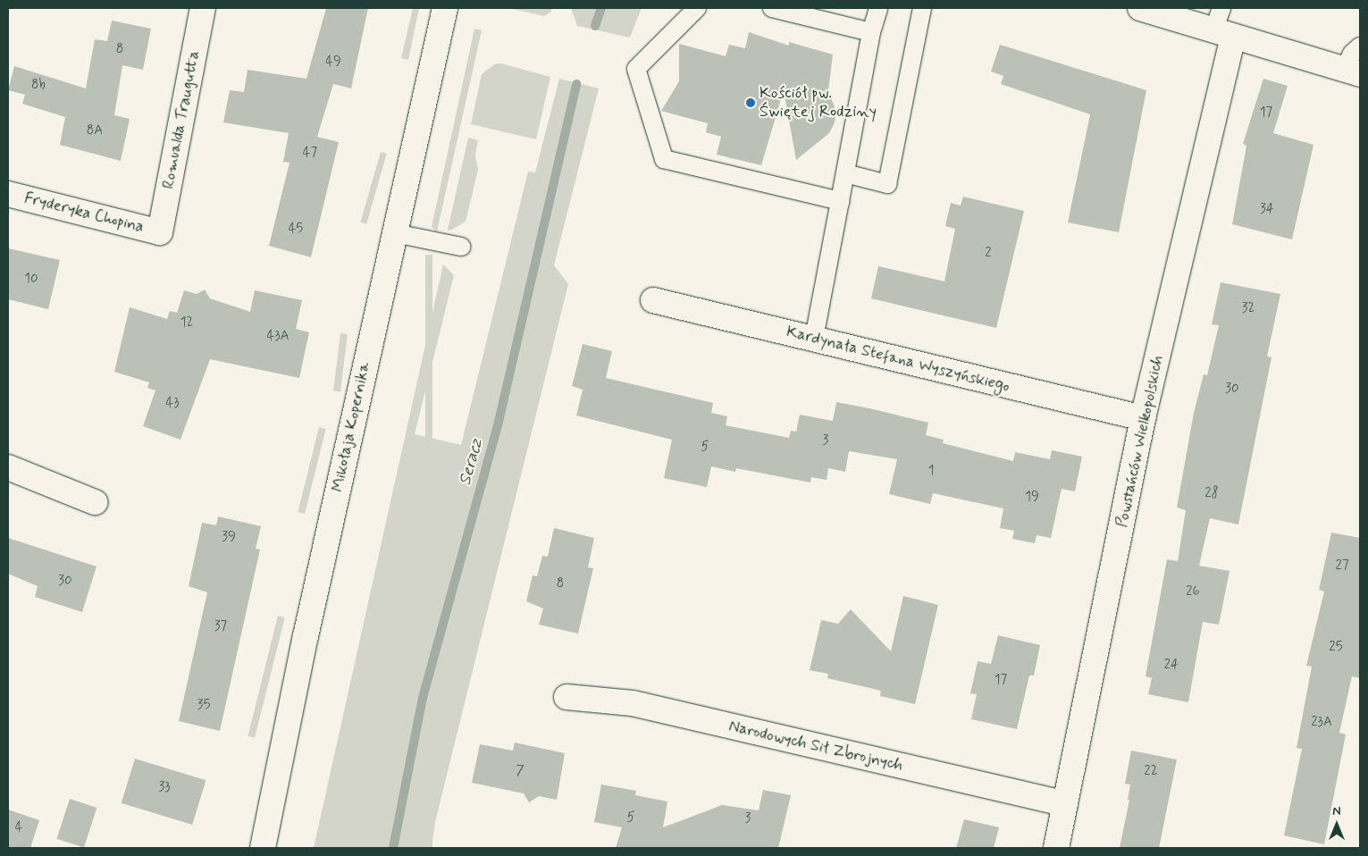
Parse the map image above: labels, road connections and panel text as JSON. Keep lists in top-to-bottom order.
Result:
{
  "streets": {
    "street": [
      "Romualda Traugutta",
      "Fryderyka Chopina",
      "Kardynała Stefana Wyszyńskiego",
      "Mikołaja Kopernika",
      "Powstańców Wielkopolskich",
      "Narodowych Sił Zbrojnych"
    ]
  },
  "crossings": [
    ["Romualda Traugutta", "Fryderyka Chopina"],
    ["Kardynała Stefana Wyszyńskiego", "Powstańców Wielkopolskich"],
    ["Powstańców Wielkopolskich", "Narodowych Sił Zbrojnych"]
  ],
  "water": ["Seracz"],
  "places": ["Kościół pw. Świętej Rodziny"],
  "house_numbers": [
    "8",
    "49",
    "8b",
    "17",
    "8A",
    "47",
    "34",
    "45",
    "2",
    "10",
    "32",
    "12",
    "43A",
    "30",
    "43",
    "3",
    "5",
    "1",
    "28",
    "19",
    "39",
    "27",
    "30",
    "8",
    "26",
    "37",
    "25",
    "24",
    "17",
    "35",
    "23A",
    "7",
    "22",
    "33",
    "5",
    "3",
    "4"
  ],
  "north": "top"
}
